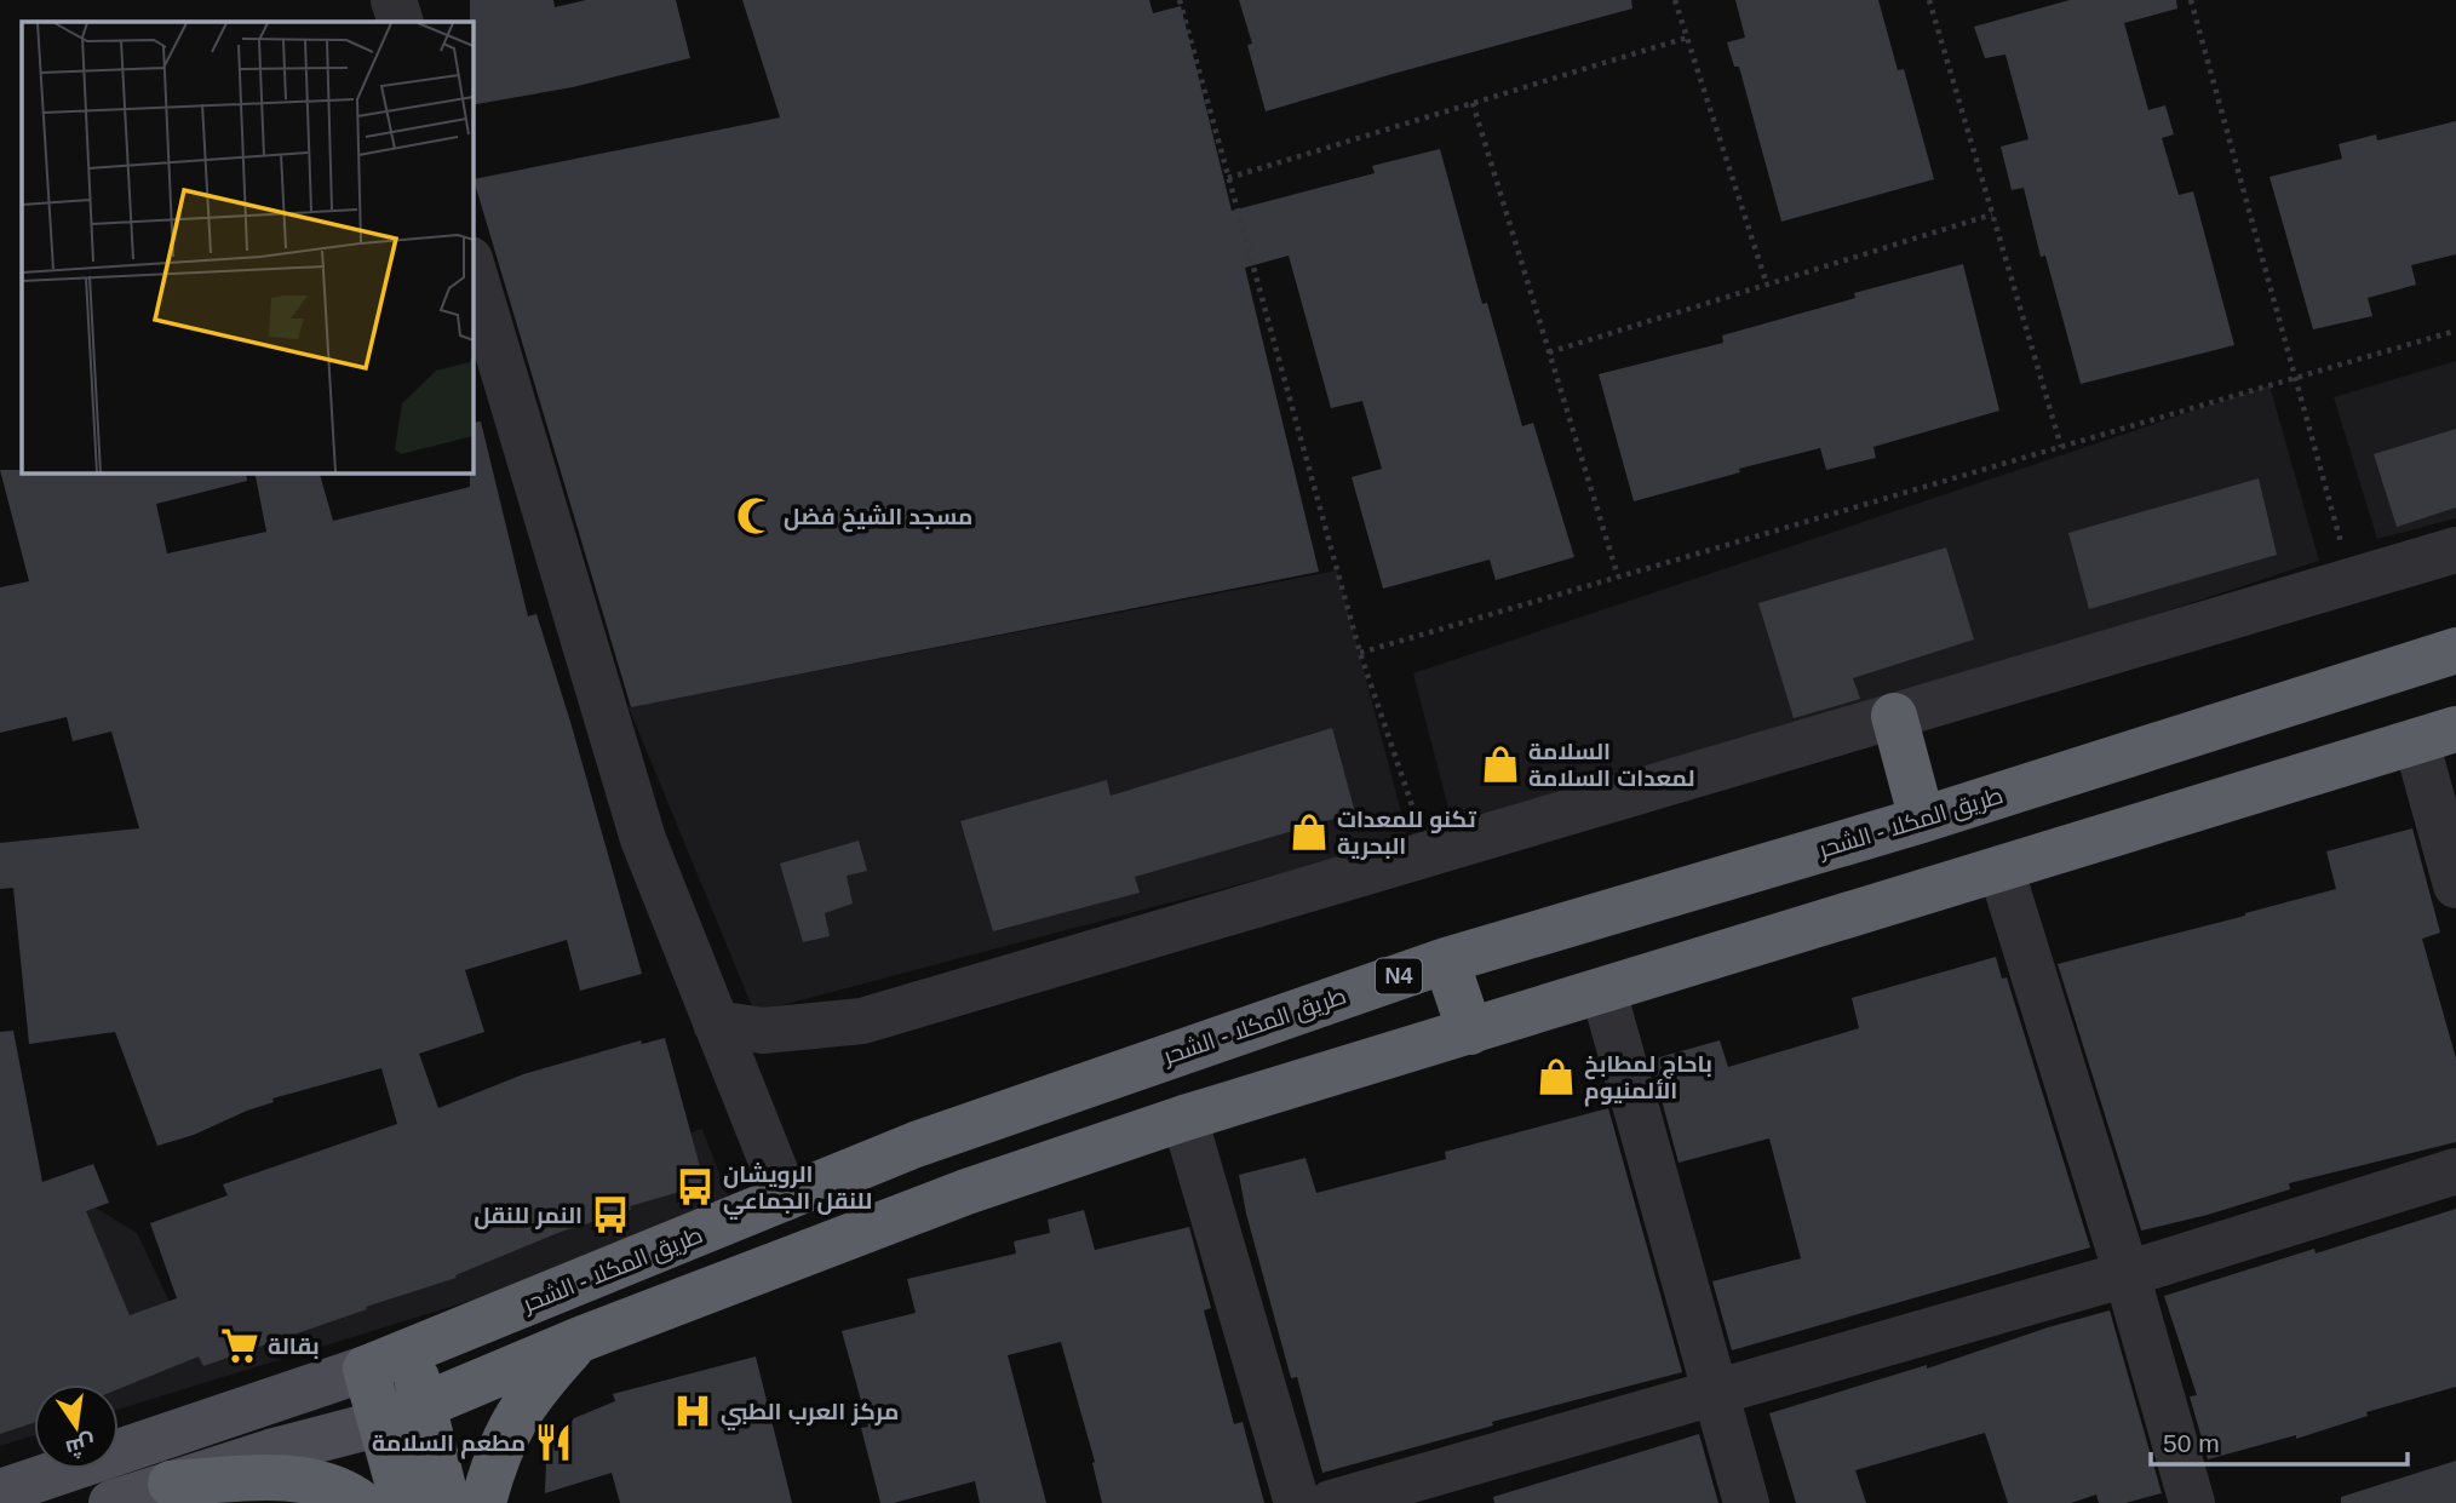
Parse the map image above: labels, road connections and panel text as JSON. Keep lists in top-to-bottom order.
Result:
{
  "streets": {
    "highway": ["طريق المكلا - الشحر", "N4"]
  },
  "places": {
    "mosque": ["مسجد الشيخ فضل"],
    "shop": ["السلامة لمعدات السلامة", "تكنو للمعدات البحرية", "باحاج لمطابخ الألمنيوم"],
    "bus stop": ["الرويشان للنقل الجماعي", "النمر للنقل"],
    "supermarket": ["بقالة"],
    "hospital": ["مركز العرب الطبي"],
    "restaurant": ["مطعم السلامة"]
  },
  "scale_bar": "50 m",
  "north": "bottom"
}
